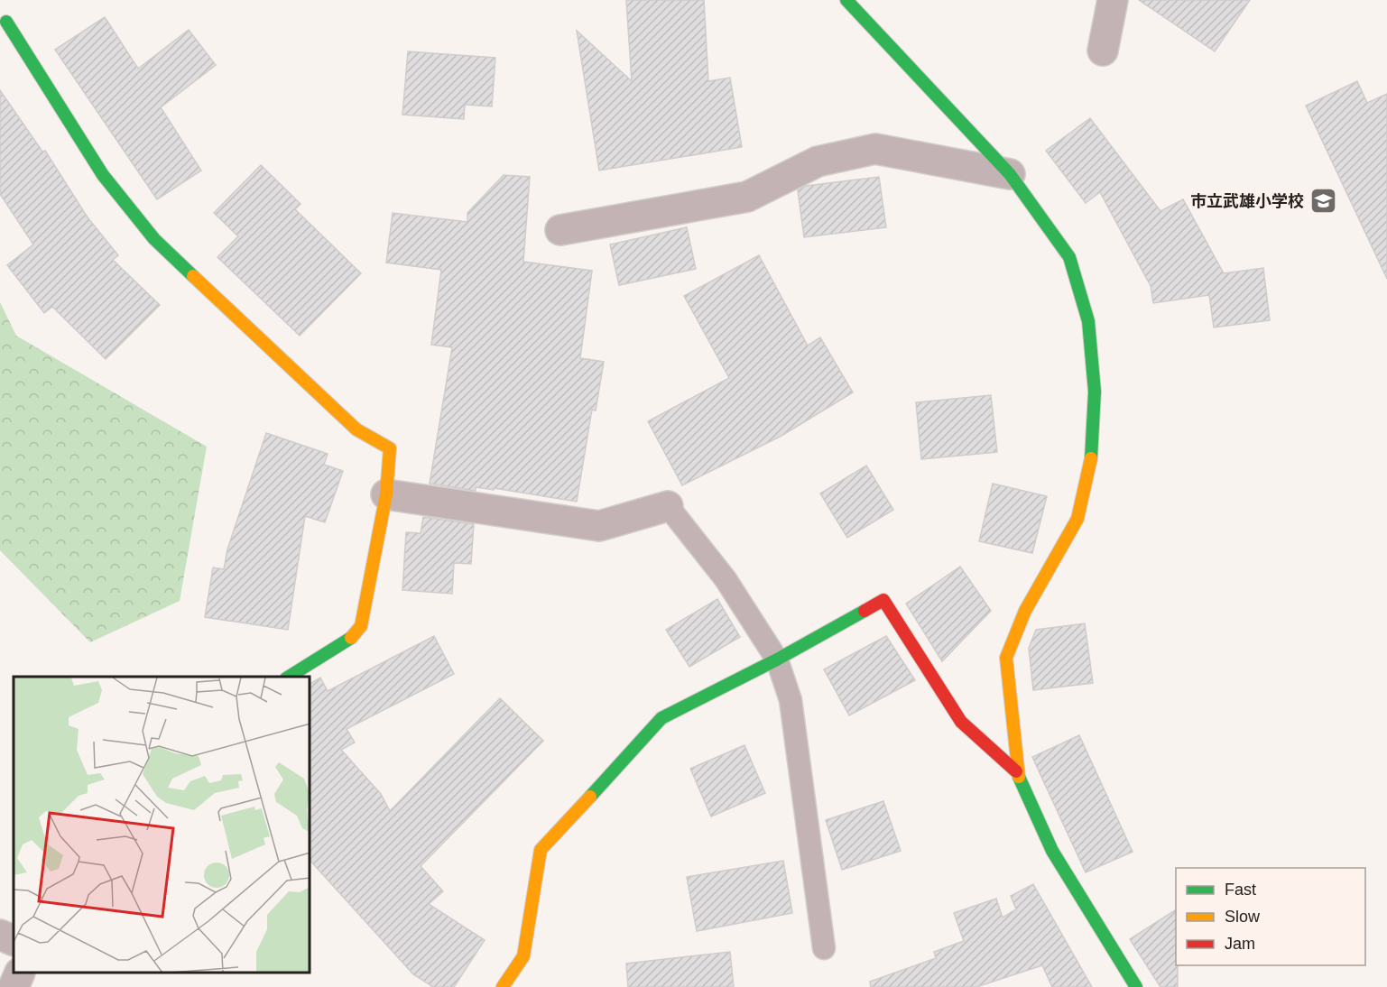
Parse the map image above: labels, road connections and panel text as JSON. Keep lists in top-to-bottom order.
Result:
{
  "places": {
    "school or university": ["市立武雄小学校"]
  },
  "legend": ["Fast", "Slow", "Jam"]
}
